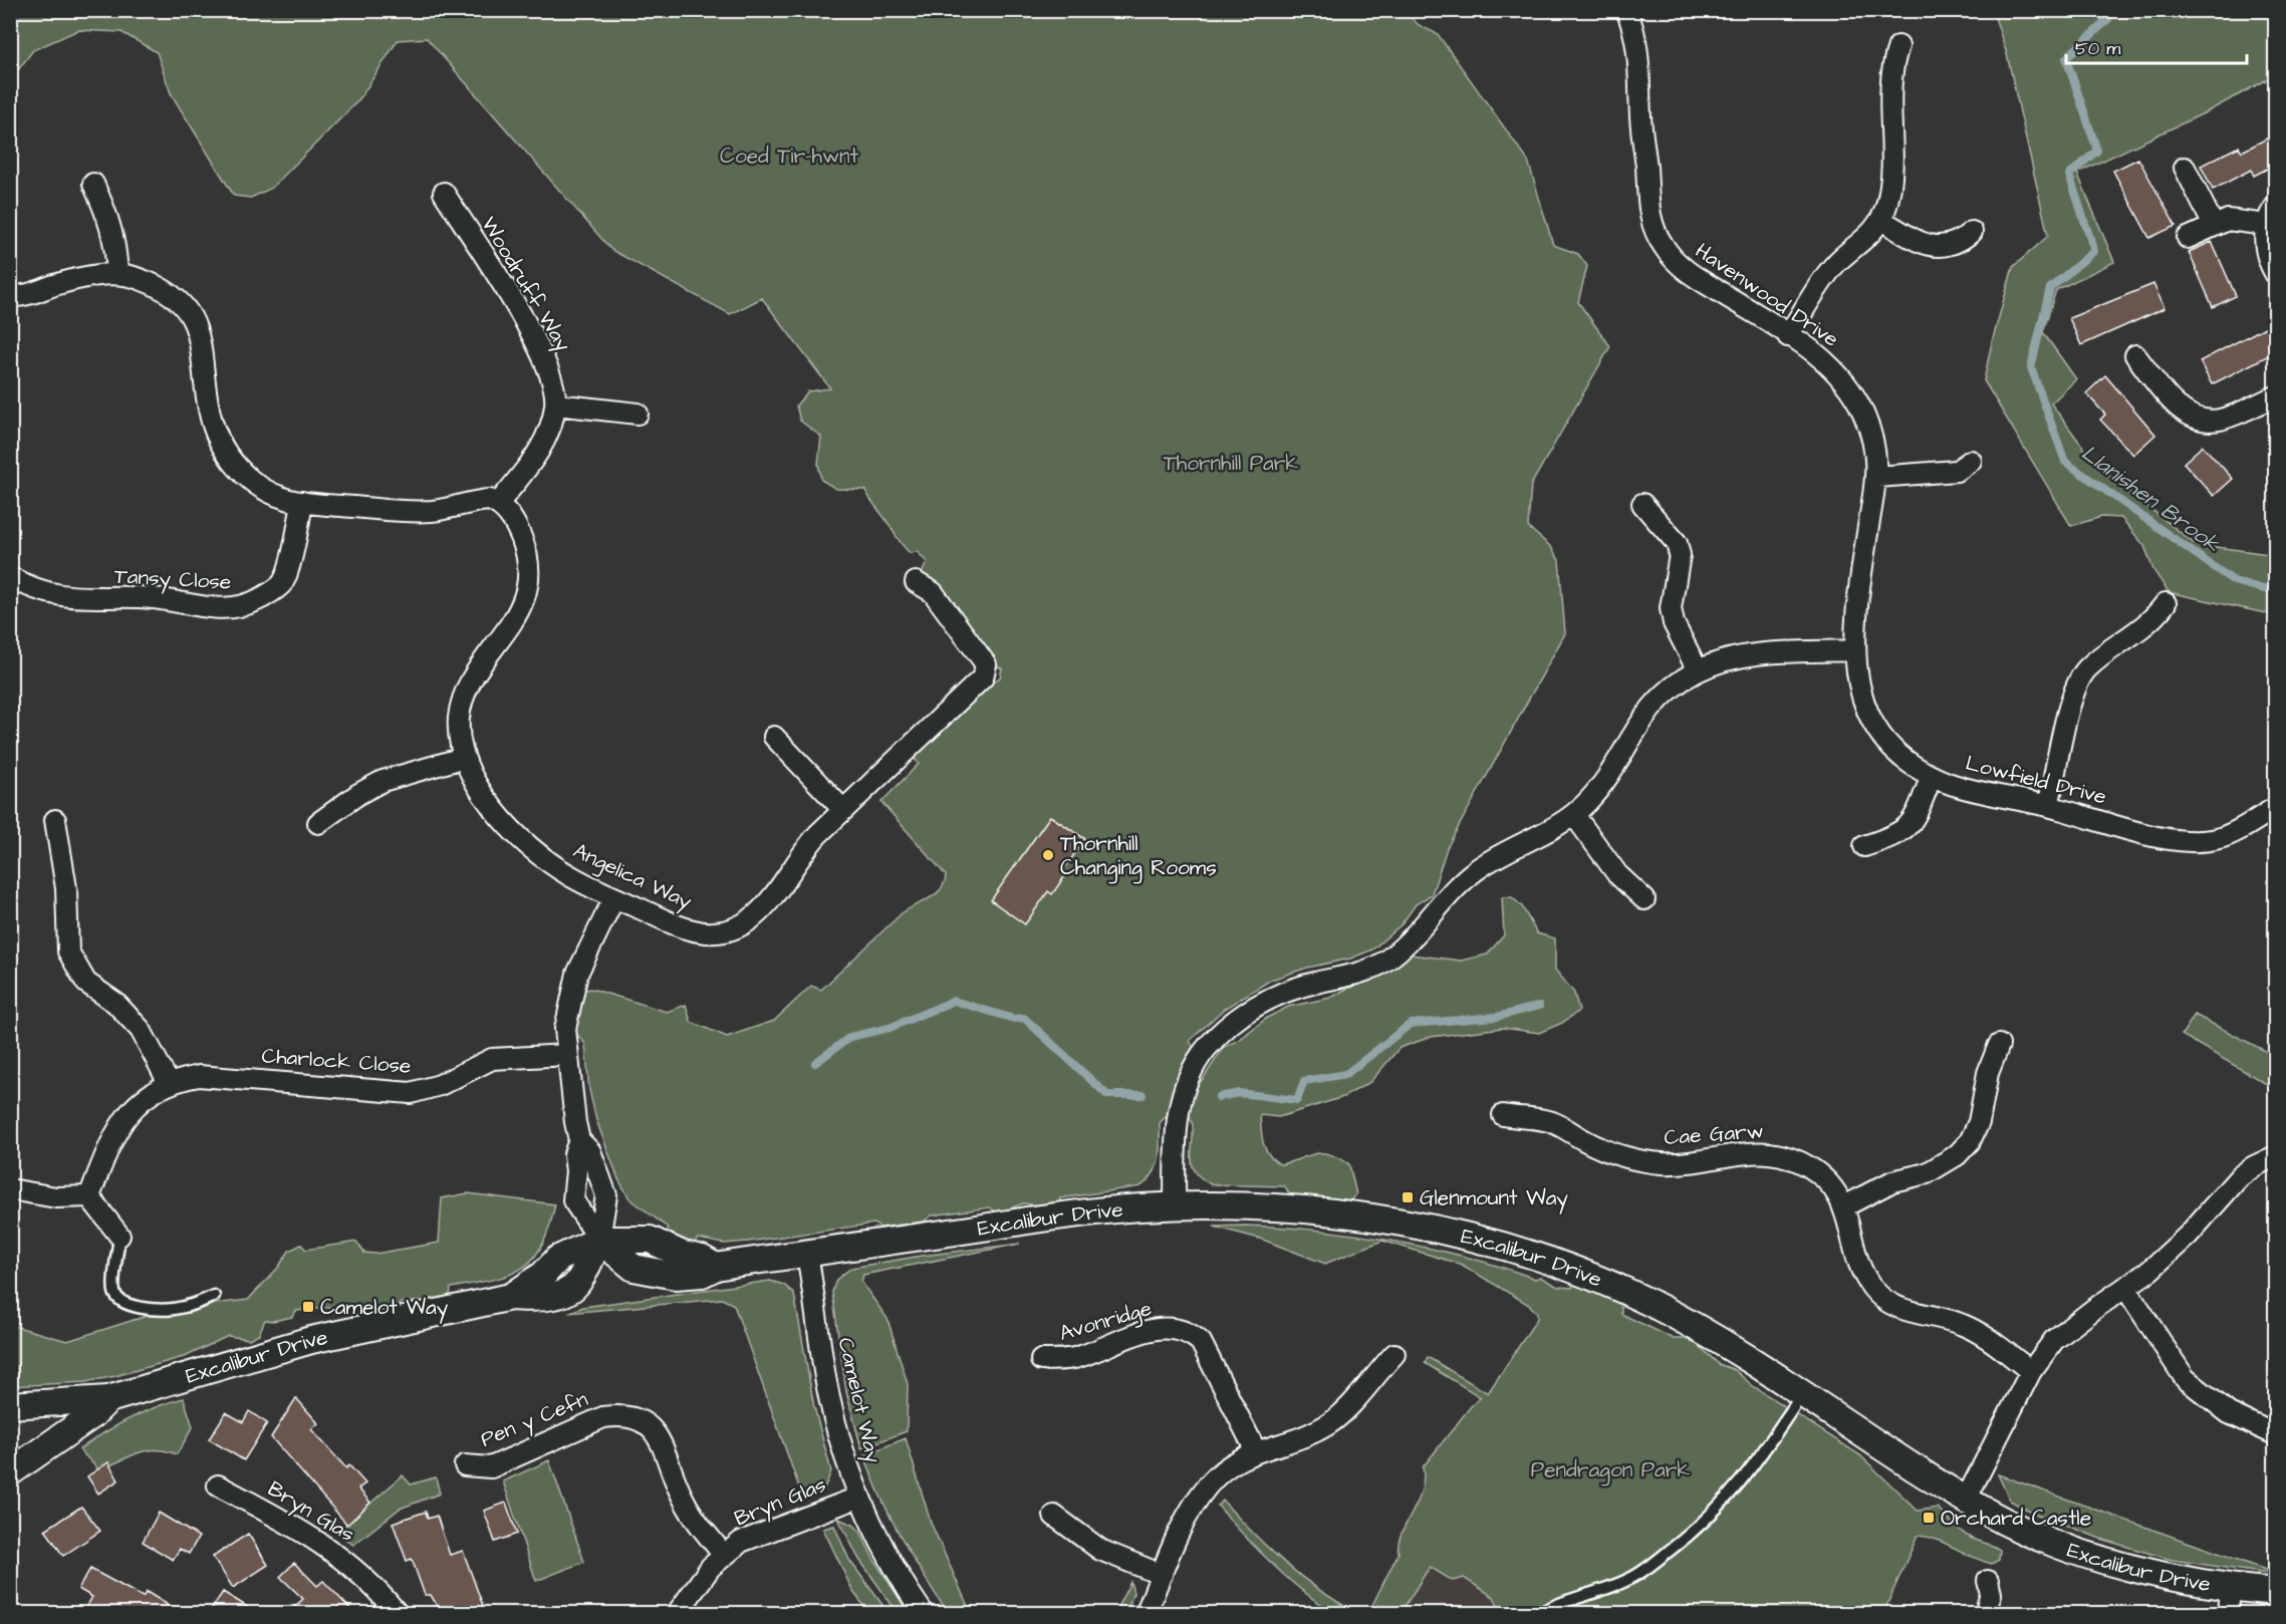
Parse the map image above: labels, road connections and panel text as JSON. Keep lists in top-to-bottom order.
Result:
{
  "streets": {
    "street": [
      "Woodruff Way",
      "Havenwood Drive",
      "Tansy Close",
      "Lowfield Drive",
      "Angelica Way",
      "Charlock Close",
      "Cae Garw",
      "Excalibur Drive",
      "Avonridge",
      "Camelot Way",
      "Pen y Cefn",
      "Bryn Glas"
    ]
  },
  "crossings": [
    ["Havenwood Drive", "Lowfield Drive"],
    ["Excalibur Drive", "Camelot Way"],
    ["Camelot Way", "Bryn Glas"],
    ["Pen y Cefn", "Bryn Glas"]
  ],
  "water": ["Llanishen Brook"],
  "parks": ["Coed Tir-hwnt", "Thornhill Park", "Pendragon Park"],
  "places": {
    "other": ["Thornhill Changing Rooms"],
    "transit": ["Glenmount Way", "Camelot Way", "Orchard Castle"]
  },
  "scale_bar": "50 m"
}
